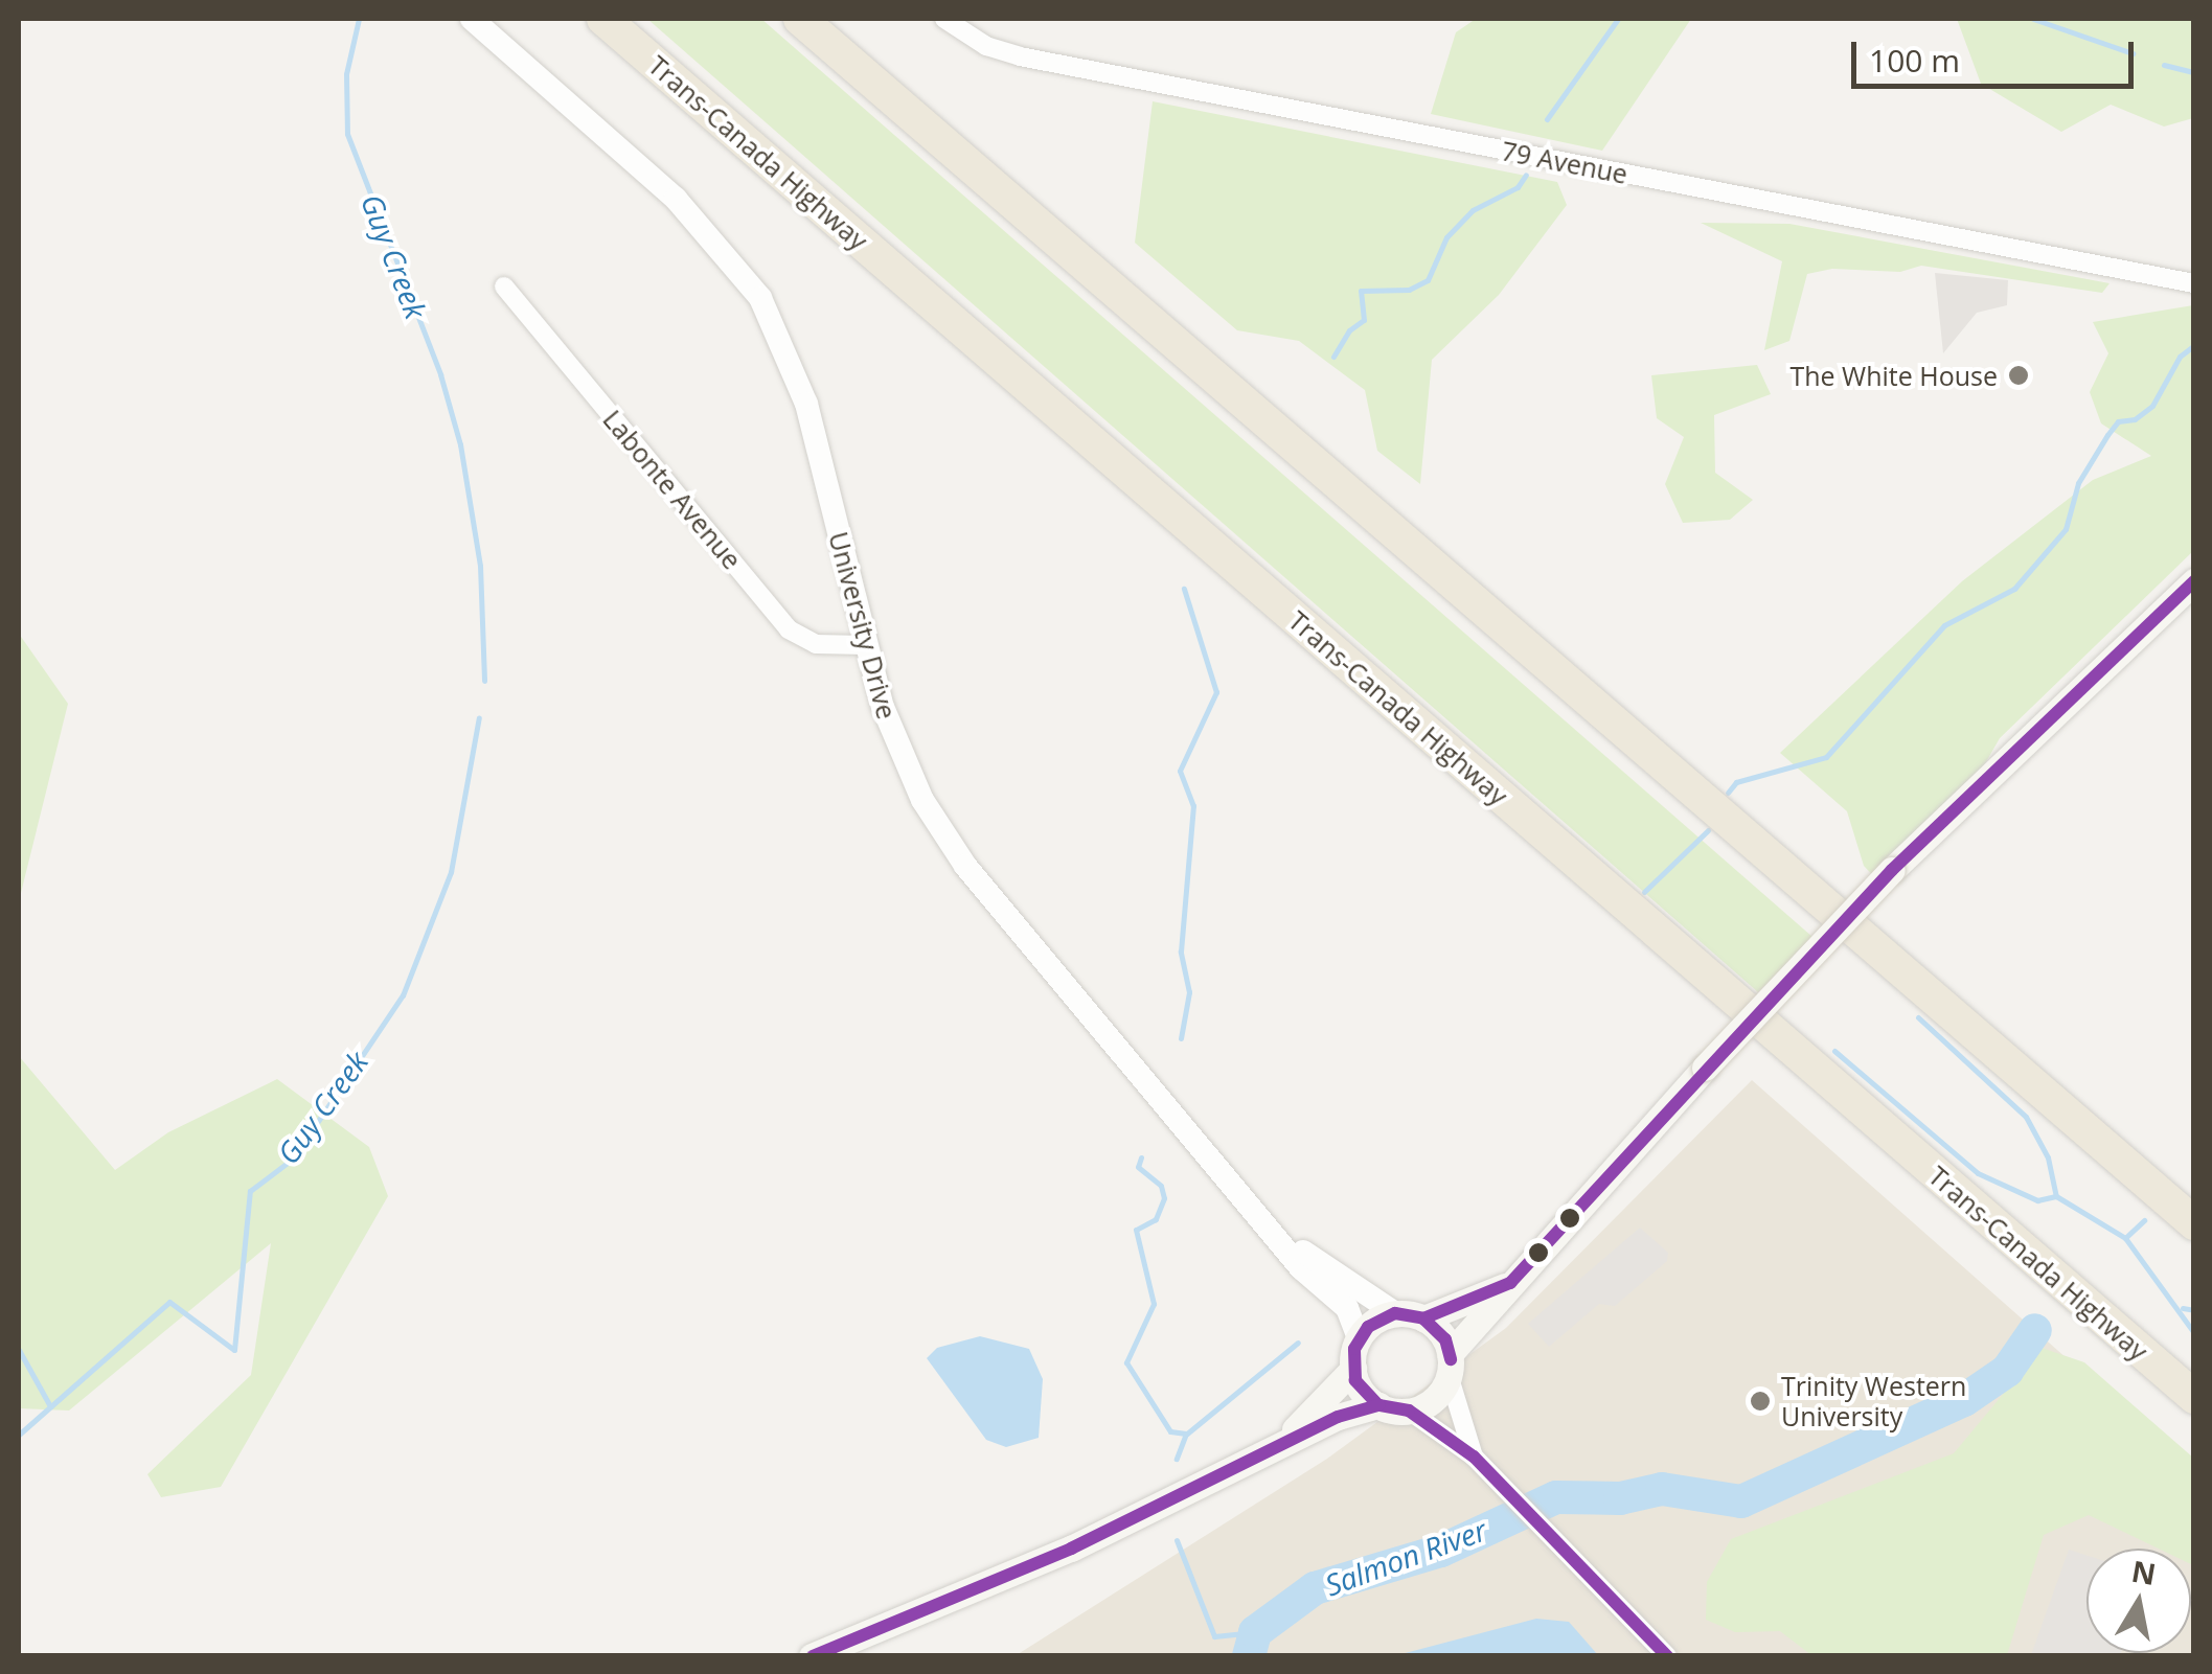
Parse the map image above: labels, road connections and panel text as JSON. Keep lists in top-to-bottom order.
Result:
{
  "streets": {
    "highway": ["Trans-Canada Highway"],
    "street": ["79 Avenue", "Labonte Avenue", "University Drive"]
  },
  "crossings": [
    ["Labonte Avenue", "University Drive"]
  ],
  "water": ["Guy Creek", "Salmon River"],
  "places": ["The White House", "Trinity Western University"],
  "scale_bar": "100 m",
  "north": "top"
}
